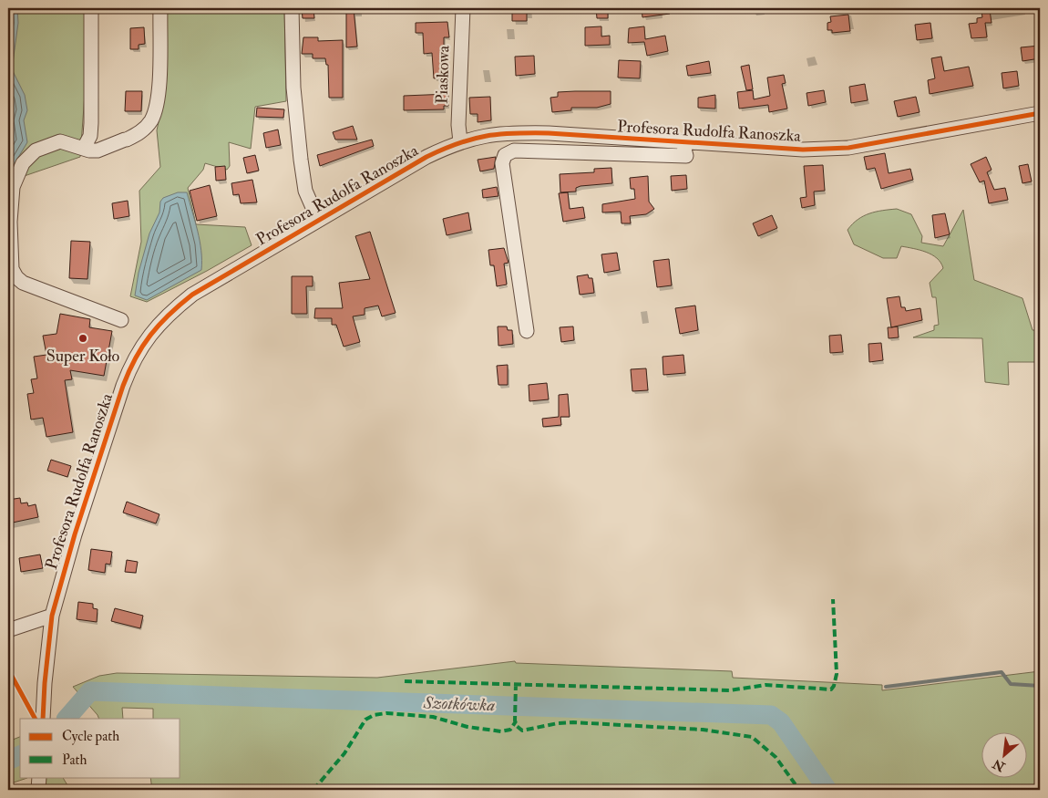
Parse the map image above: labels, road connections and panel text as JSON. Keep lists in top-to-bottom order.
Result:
{
  "streets": {
    "street": ["Piaskowa", "Profesora Rudolfa Ranoszka"]
  },
  "crossings": [
    ["Piaskowa", "Profesora Rudolfa Ranoszka"]
  ],
  "water": ["Szotkówka"],
  "places": ["Super Koło"],
  "legend": ["Cycle path", "Path"],
  "north": "bottom left"
}
